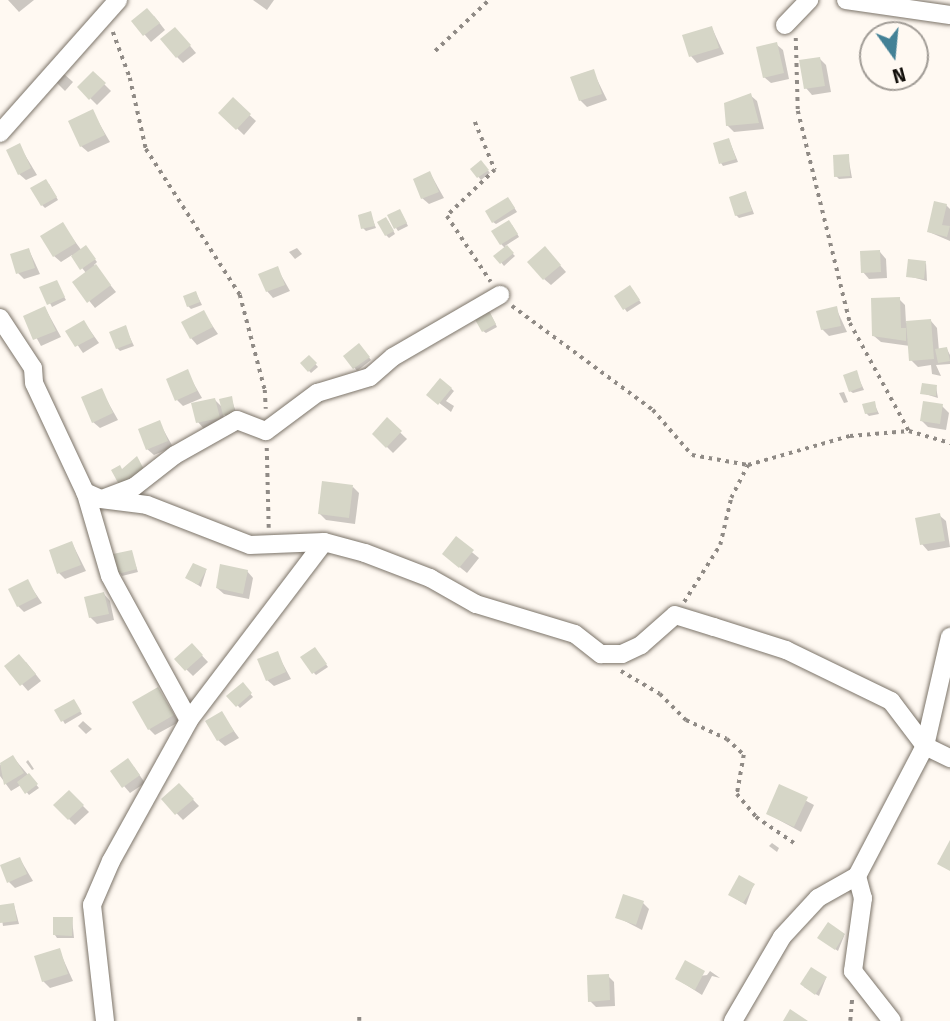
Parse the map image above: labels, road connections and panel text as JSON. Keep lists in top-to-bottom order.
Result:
{
  "north": "bottom"
}
